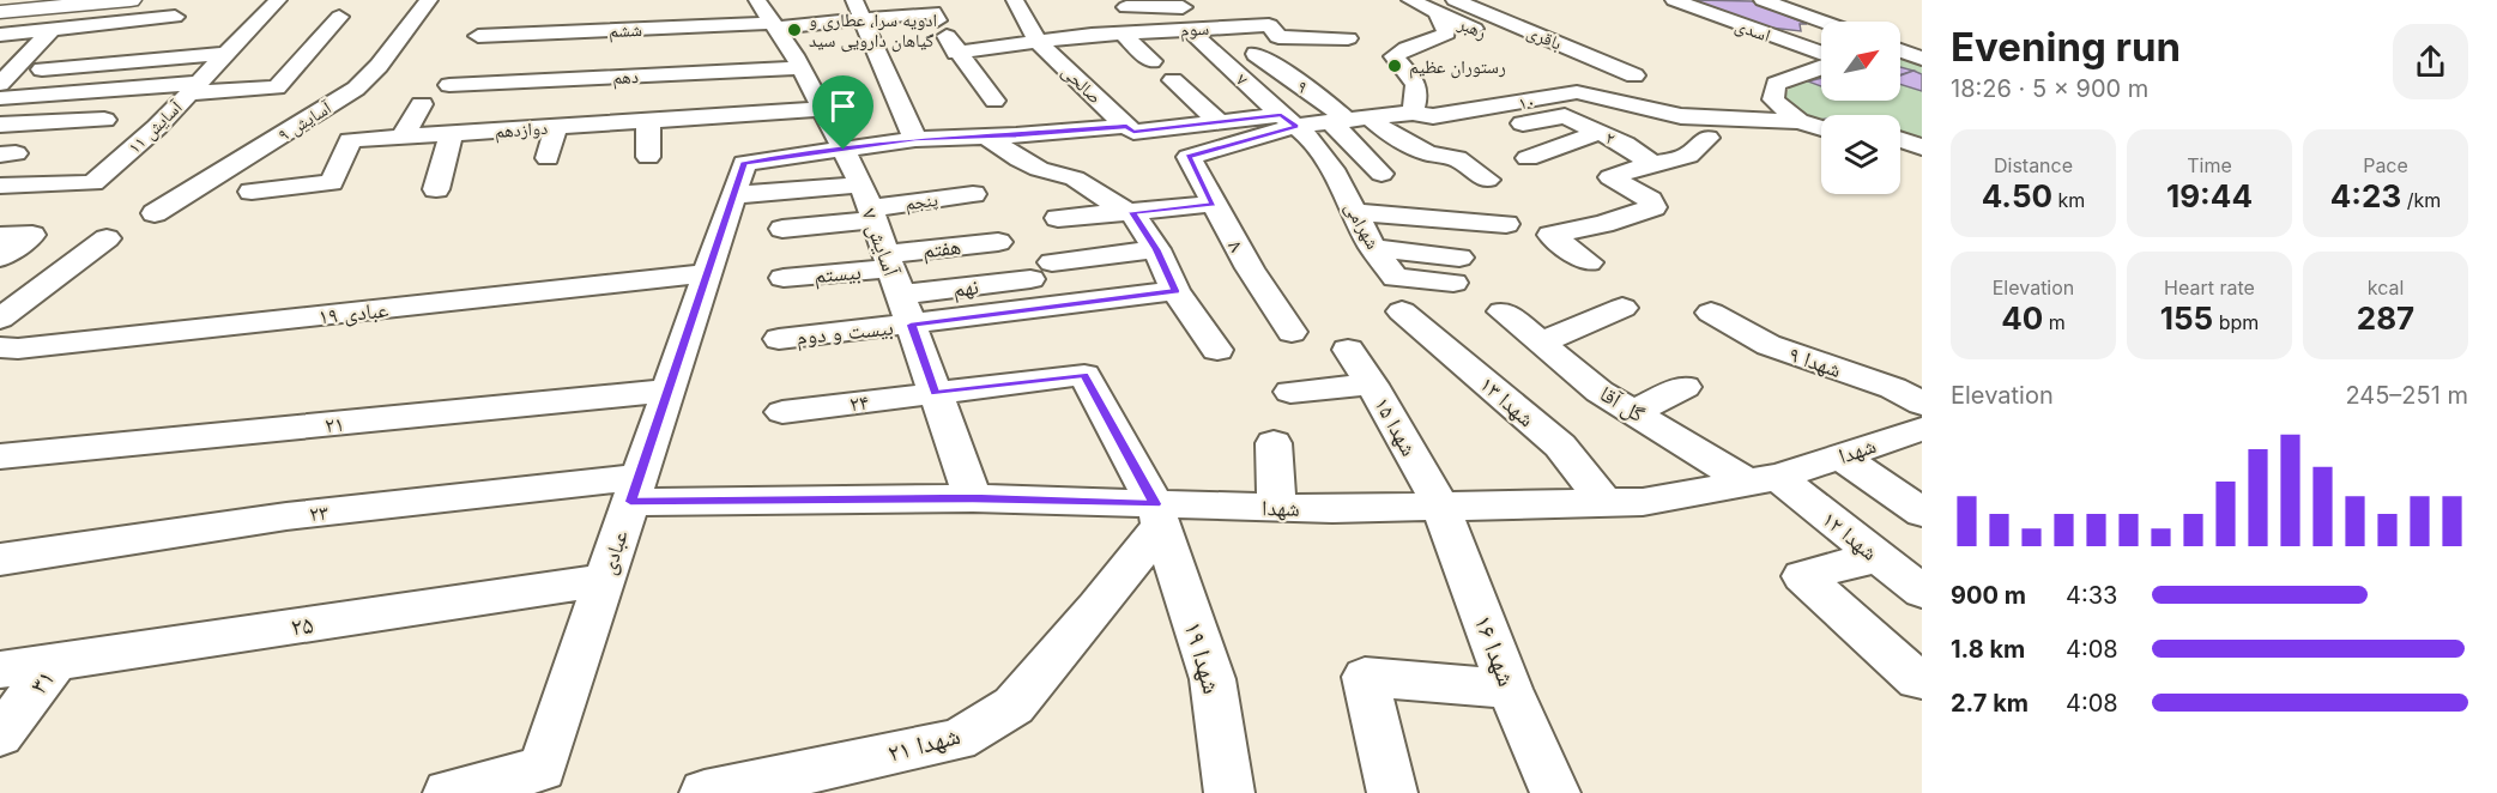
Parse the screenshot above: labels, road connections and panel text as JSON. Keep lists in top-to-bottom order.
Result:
{
  "streets": {
    "street": [
      "رهبر",
      "سوم",
      "ششم",
      "اسدی",
      "باقری",
      "دهم",
      "۷",
      "صالحی",
      "۹",
      "۱۰",
      "آسایش ۹",
      "آسایش ۱۱",
      "دوازدهم",
      "۲",
      "پنجم",
      "شهرامی",
      "آسایش ۷",
      "۸",
      "هفتم",
      "بیستم",
      "نهم",
      "عبادی ۱۹",
      "بیست و دوم",
      "شهدا ۹",
      "شهدا ۱۳",
      "۲۴",
      "گل آقا",
      "۲۱",
      "شهدا ۱۵",
      "شهدا",
      "۲۳",
      "شهدا ۱۲",
      "عبادی",
      "۲۵",
      "شهدا ۱۶",
      "شهدا ۱۹",
      "۳۱",
      "شهدا ۲۱"
    ]
  },
  "crossings": [
    ["سوم", "ششم"],
    ["سوم", "۷"],
    ["سوم", "صالحی"],
    ["ششم", "آسایش ۷"],
    ["دهم", "آسایش ۷"],
    ["۷", "۱۰"],
    ["۷", "شهرامی"],
    ["۷", "۸"],
    ["۹", "۱۰"],
    ["۱۰", "۲"],
    ["۱۰", "شهرامی"],
    ["۱۰", "۸"],
    ["دوازدهم", "آسایش ۷"],
    ["پنجم", "آسایش ۷"],
    ["شهرامی", "۸"],
    ["آسایش ۷", "هفتم"],
    ["آسایش ۷", "بیستم"],
    ["آسایش ۷", "نهم"],
    ["آسایش ۷", "بیست و دوم"],
    ["آسایش ۷", "۲۴"],
    ["آسایش ۷", "شهدا"],
    ["هفتم", "بیستم"],
    ["هفتم", "نهم"],
    ["بیستم", "نهم"],
    ["عبادی ۱۹", "عبادی"],
    ["شهدا ۹", "شهدا"],
    ["شهدا ۱۳", "شهدا"],
    ["۲۴", "شهدا ۱۹"],
    ["گل آقا", "شهدا"],
    ["گل آقا", "شهدا ۱۲"],
    ["۲۱", "عبادی"],
    ["شهدا ۱۵", "شهدا"],
    ["شهدا ۱۵", "شهدا ۱۶"],
    ["شهدا", "۲۳"],
    ["شهدا", "شهدا ۱۲"],
    ["شهدا", "عبادی"],
    ["شهدا", "شهدا ۱۶"],
    ["شهدا", "شهدا ۱۹"],
    ["شهدا", "شهدا ۲۱"],
    ["۲۳", "عبادی"],
    ["عبادی", "۲۵"],
    ["۲۵", "۳۱"],
    ["شهدا ۱۹", "شهدا ۲۱"]
  ],
  "places": ["ادویه سرا، عطاری و گیاهان دارویی سید", "رستوران عظیم"],
  "north": "top right",
  "page": {
    "heading": ["Evening run", "18:26 · 5 × 900 m"],
    "stats": [
      ["Distance", "4.50 km"],
      ["Time", "19:44"],
      ["Pace", "4:23 /km"],
      ["Elevation", "40 m"],
      ["Heart rate", "155 bpm"],
      ["kcal", "287"]
    ],
    "chart": ["Elevation", "245–251 m"],
    "list": [
      {
        "name": "900 m",
        "note": "4:33"
      },
      {
        "name": "1.8 km",
        "note": "4:08"
      },
      {
        "name": "2.7 km",
        "note": "4:08"
      }
    ]
  }
}
